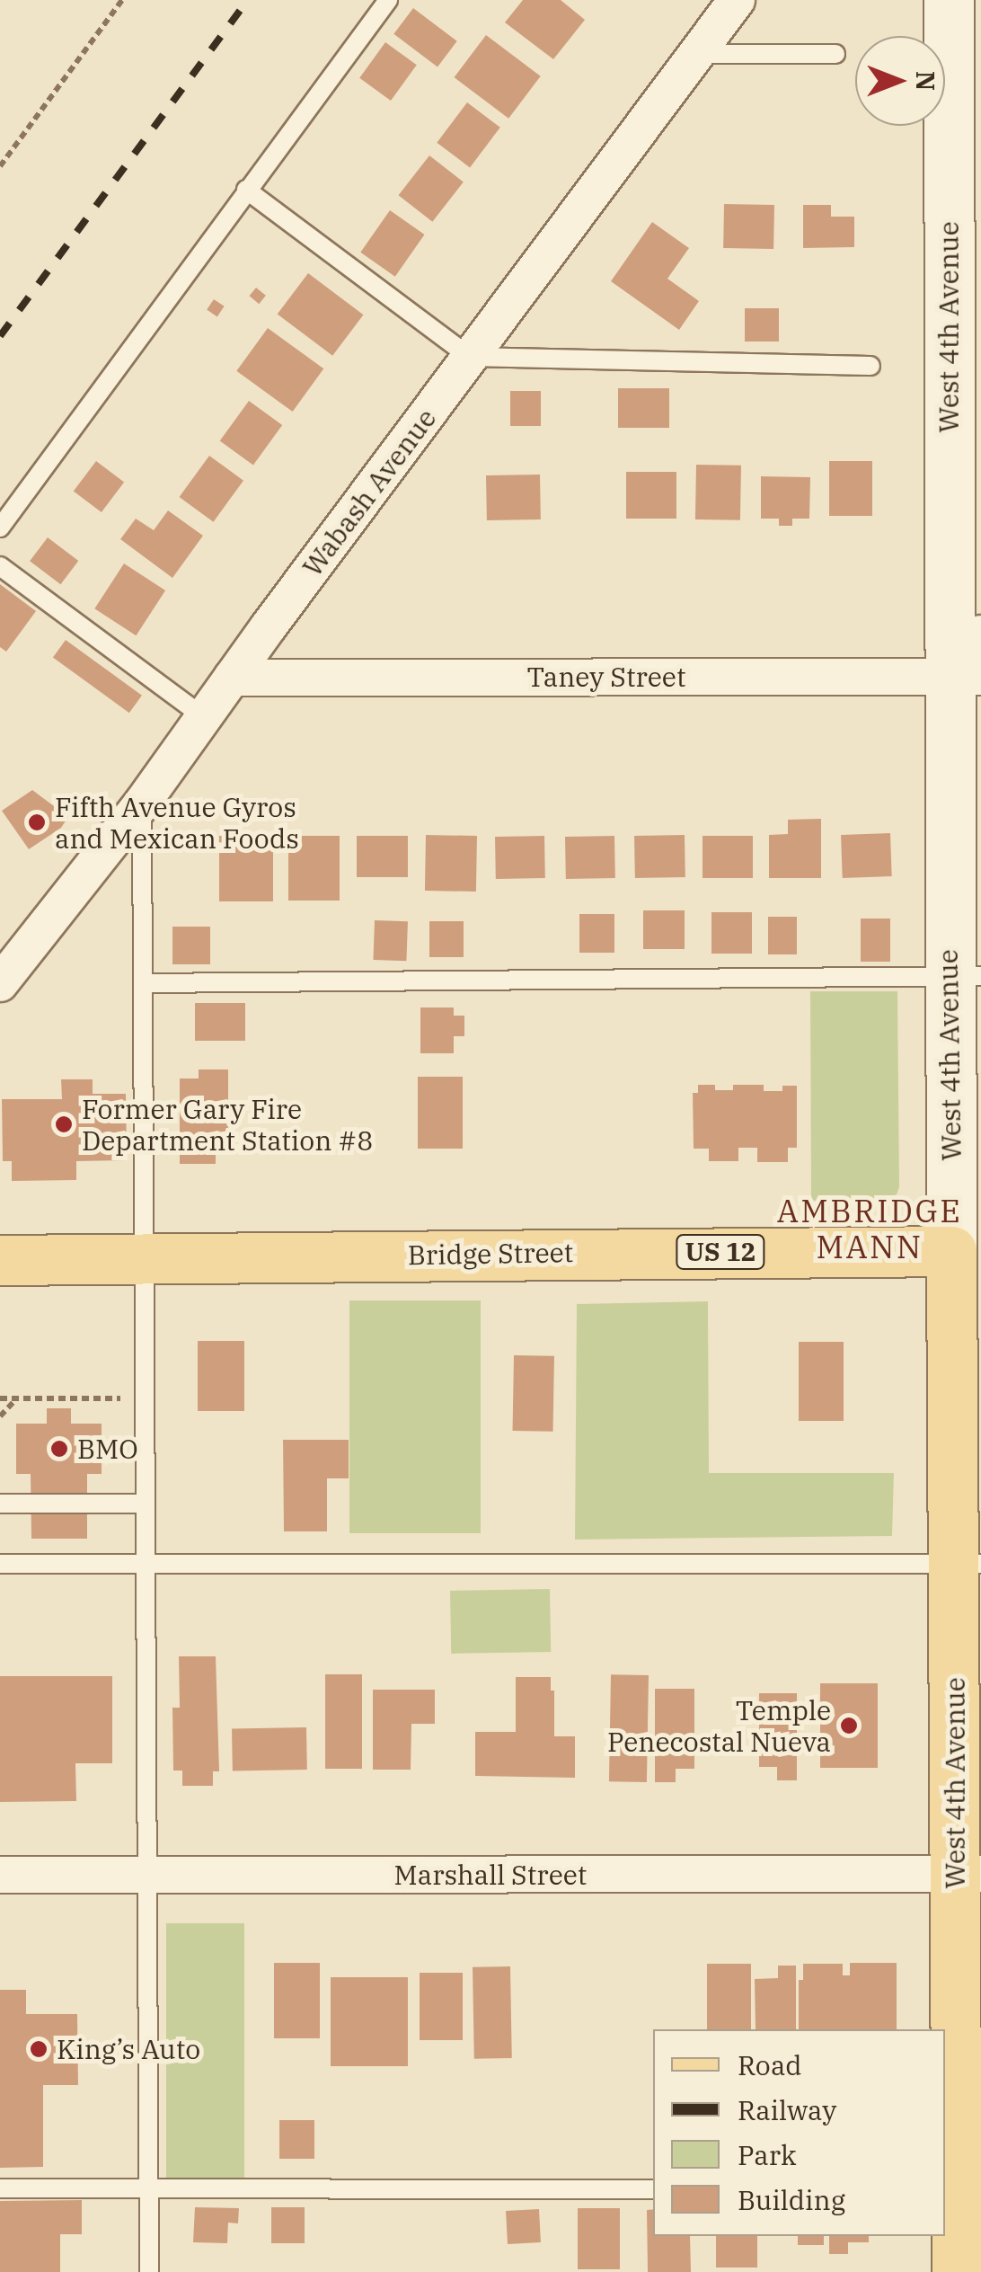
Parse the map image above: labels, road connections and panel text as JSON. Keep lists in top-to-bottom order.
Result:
{
  "streets": {
    "main road": ["West 4th Avenue", "US 12", "Bridge Street"],
    "street": ["Wabash Avenue", "Taney Street", "Marshall Street"]
  },
  "crossings": [
    ["West 4th Avenue", "Taney Street"],
    ["West 4th Avenue", "Bridge Street"],
    ["West 4th Avenue", "Marshall Street"],
    ["Wabash Avenue", "Taney Street"]
  ],
  "districts": ["AMBRIDGE MANN"],
  "places": [
    "Fifth Avenue Gyros and Mexican Foods",
    "Former Gary Fire Department Station #8",
    "BMO",
    "Temple Penecostal Nueva",
    "King’s Auto"
  ],
  "legend": [
    "Road",
    "Railway",
    "Park",
    "Building"
  ],
  "north": "right"
}
